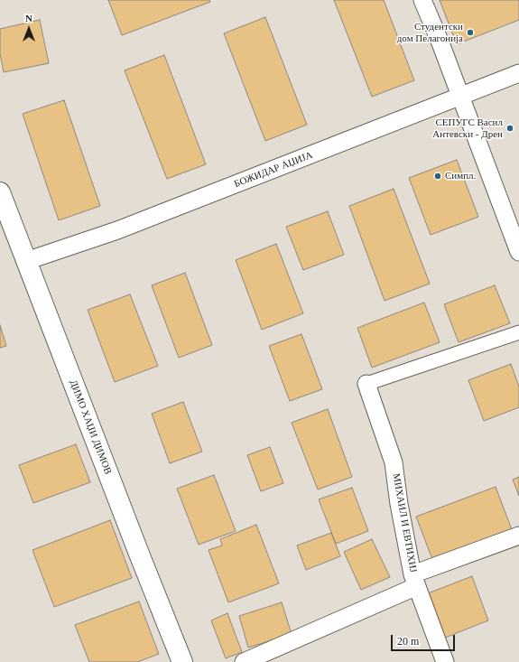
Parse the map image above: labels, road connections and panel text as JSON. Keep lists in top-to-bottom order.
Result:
{
  "streets": {
    "street": ["БОЖИДАР АЏИЈА", "ДИМО ХАЏИ ДИМОВ", "МИХАИЛ И ЕВТИХИЈ"]
  },
  "crossings": [
    ["БОЖИДАР АЏИЈА", "ДИМО ХАЏИ ДИМОВ"]
  ],
  "places": ["Студентски дом Пелагонија", "СЕПУГС Васил Антевски - Дрен", "Симпл."],
  "scale_bar": "20 m",
  "north": "top"
}
